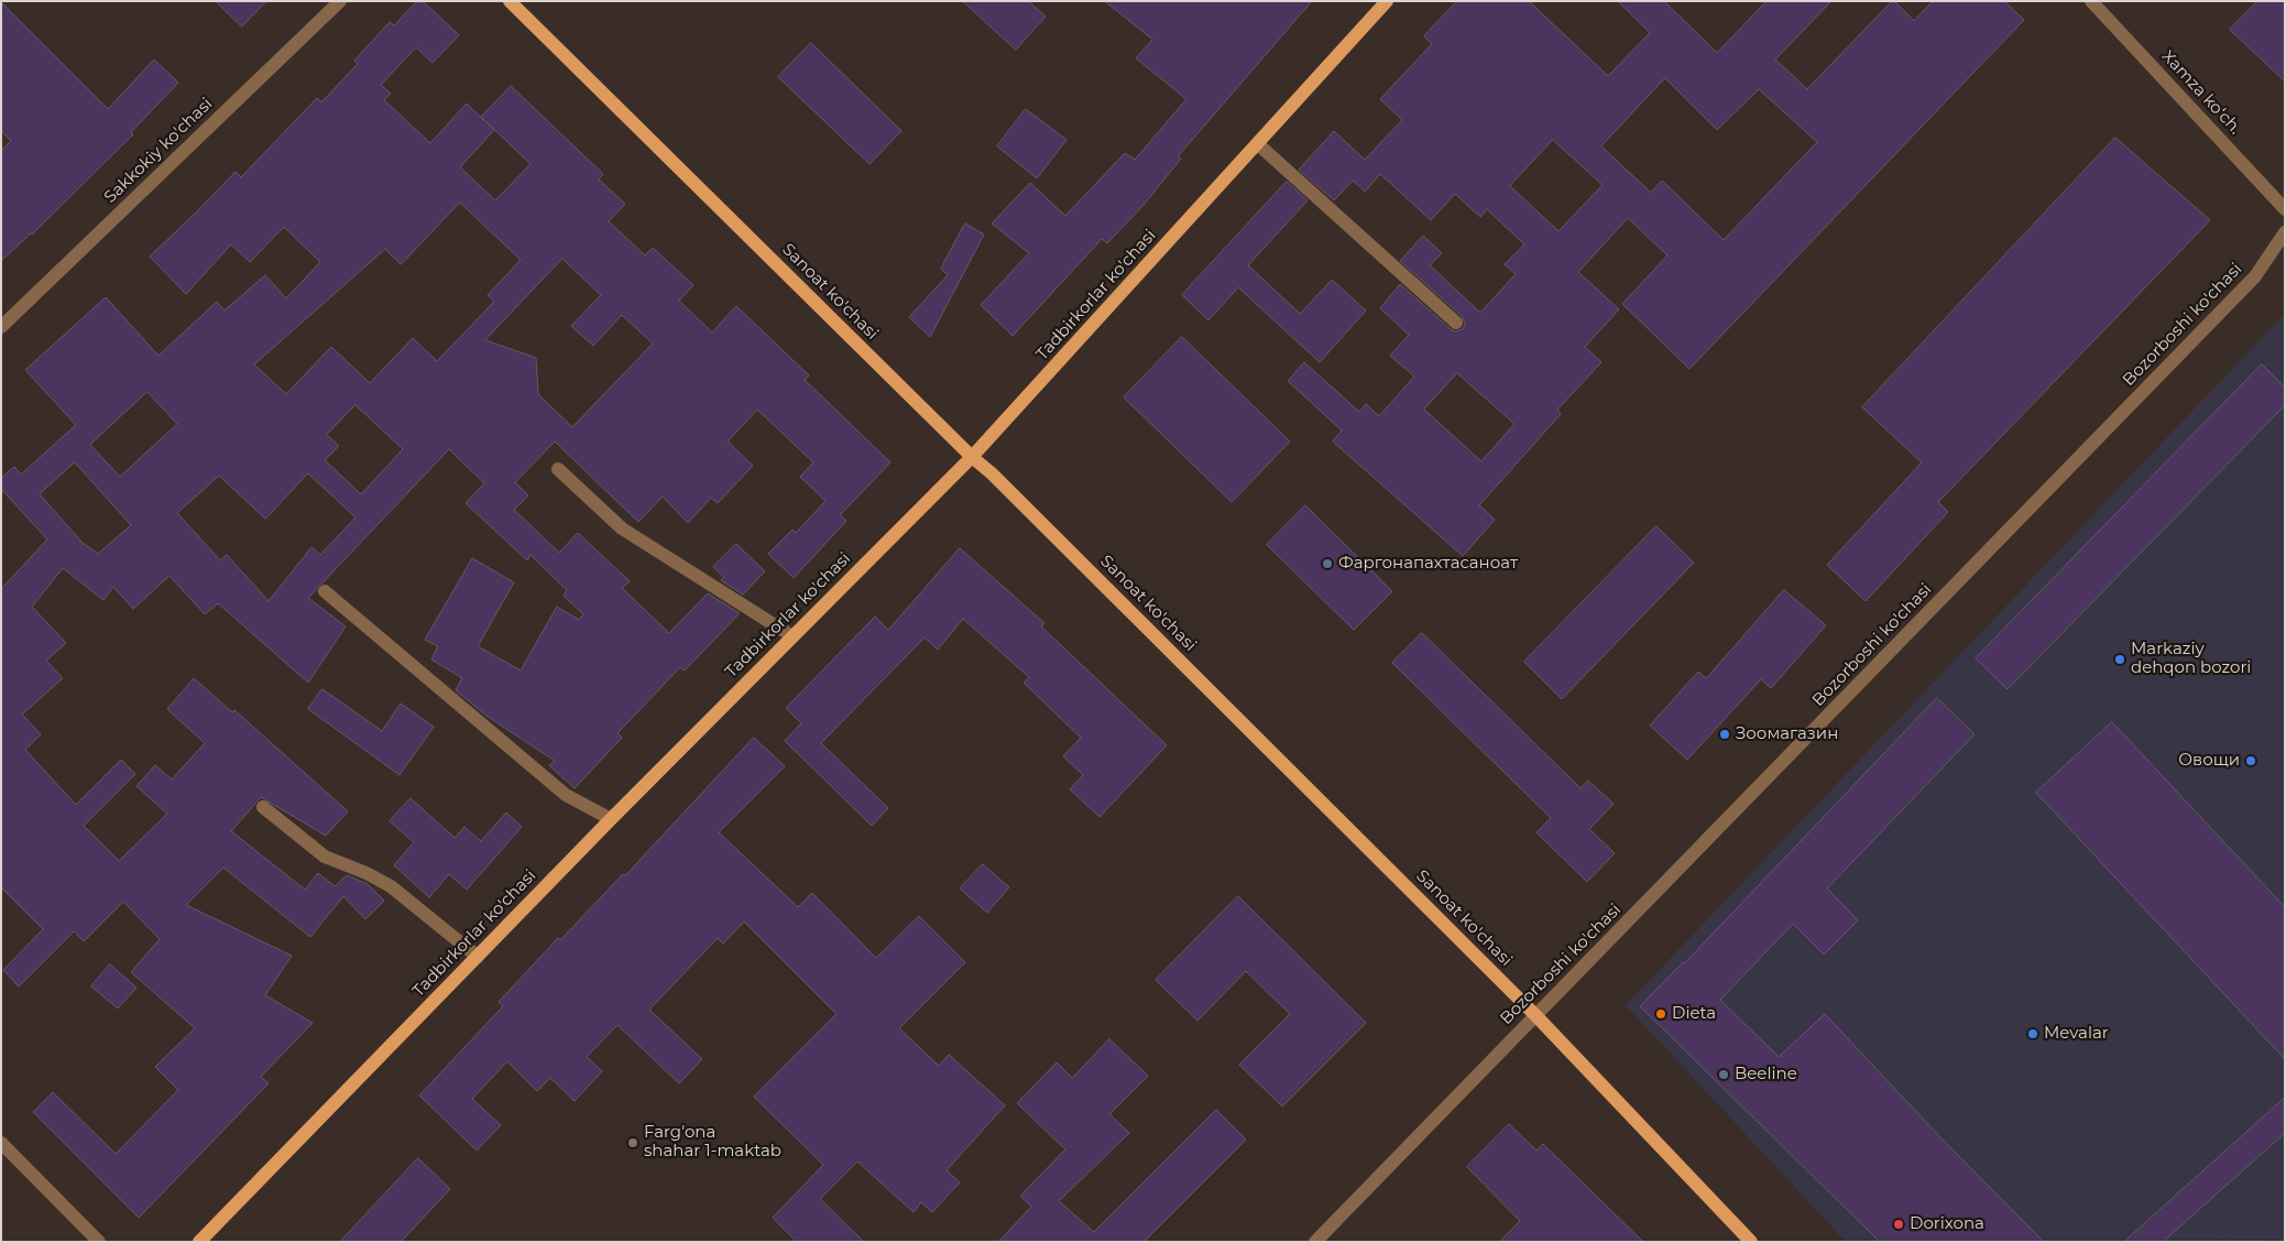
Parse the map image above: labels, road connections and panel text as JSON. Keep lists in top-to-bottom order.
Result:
{
  "streets": {
    "main road": ["Sanoat ko'chasi", "Tadbirkorlar ko'chasi"],
    "street": ["Xamza ko‘ch.", "Sakkokiy ko'chasi", "Bozorboshi ko'chasi"]
  },
  "crossings": [
    ["Sanoat ko'chasi", "Tadbirkorlar ko'chasi"],
    ["Sanoat ko'chasi", "Bozorboshi ko'chasi"]
  ],
  "places": [
    "Фаргонапахтасаноат",
    "Markaziy dehqon bozori",
    "Зоомагазин",
    "Овощи",
    "Dieta",
    "Mevalar",
    "Beeline",
    "Farg'ona shahar 1-maktab",
    "Dorixona"
  ]
}
